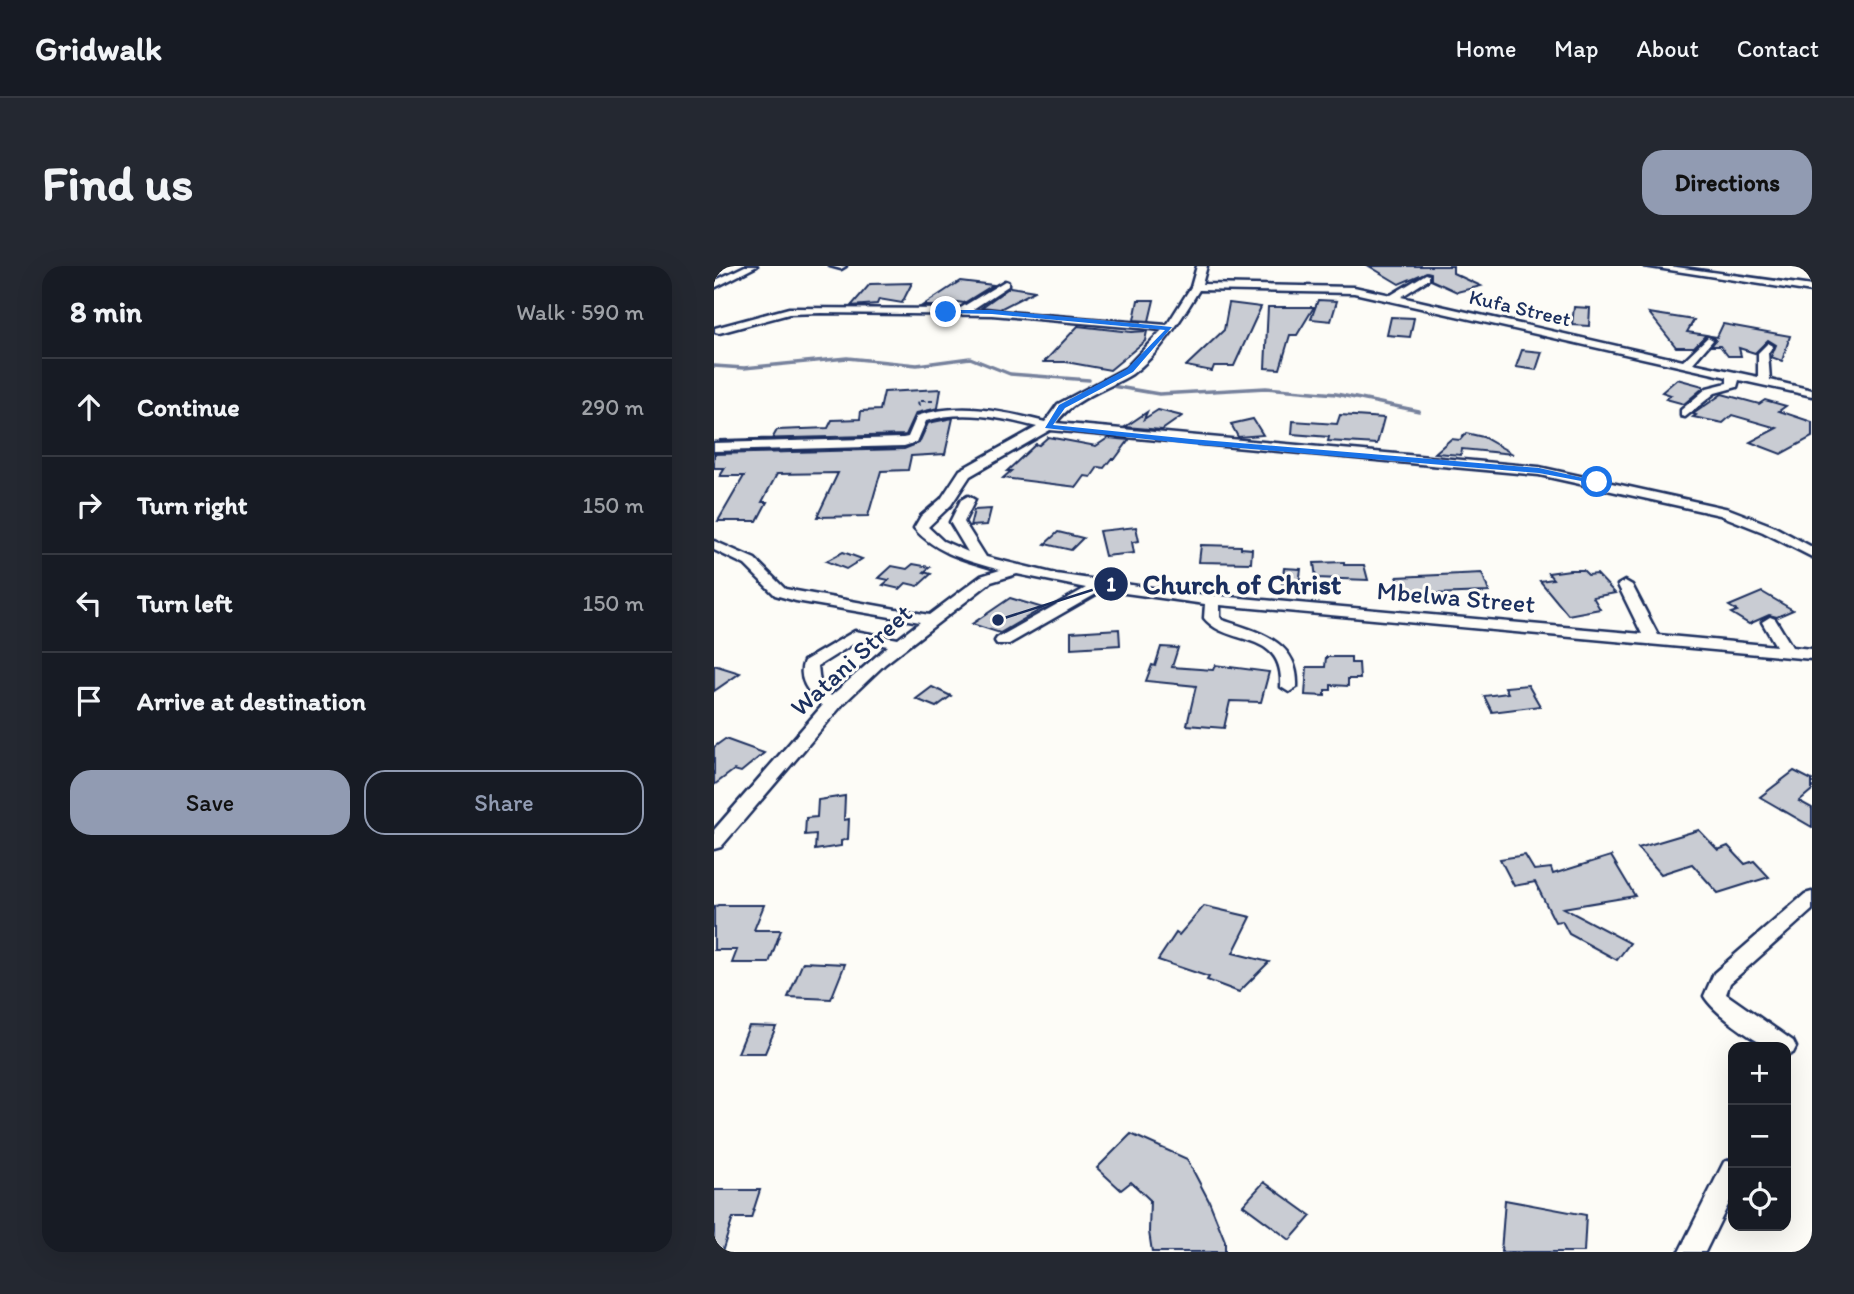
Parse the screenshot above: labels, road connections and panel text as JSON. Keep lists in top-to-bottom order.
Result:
{
  "streets": {
    "street": ["Kufa Street", "Mbelwa Street", "Watani Street"]
  },
  "crossings": [
    ["Mbelwa Street", "Watani Street"]
  ],
  "places": ["Church of Christ"],
  "page": {
    "header": "Gridwalk",
    "nav": [
      "Home",
      "Map",
      "About",
      "Contact"
    ],
    "buttons": [
      "Directions",
      ["Save", "Share"]
    ],
    "title": "Find us",
    "heading": ["8 min", "Walk · 590 m"],
    "list": [
      ["Continue", "290 m"],
      ["Turn right", "150 m"],
      ["Turn left", "150 m"],
      "Arrive at destination"
    ],
    "map_buttons": ["+", "−"]
  }
}
